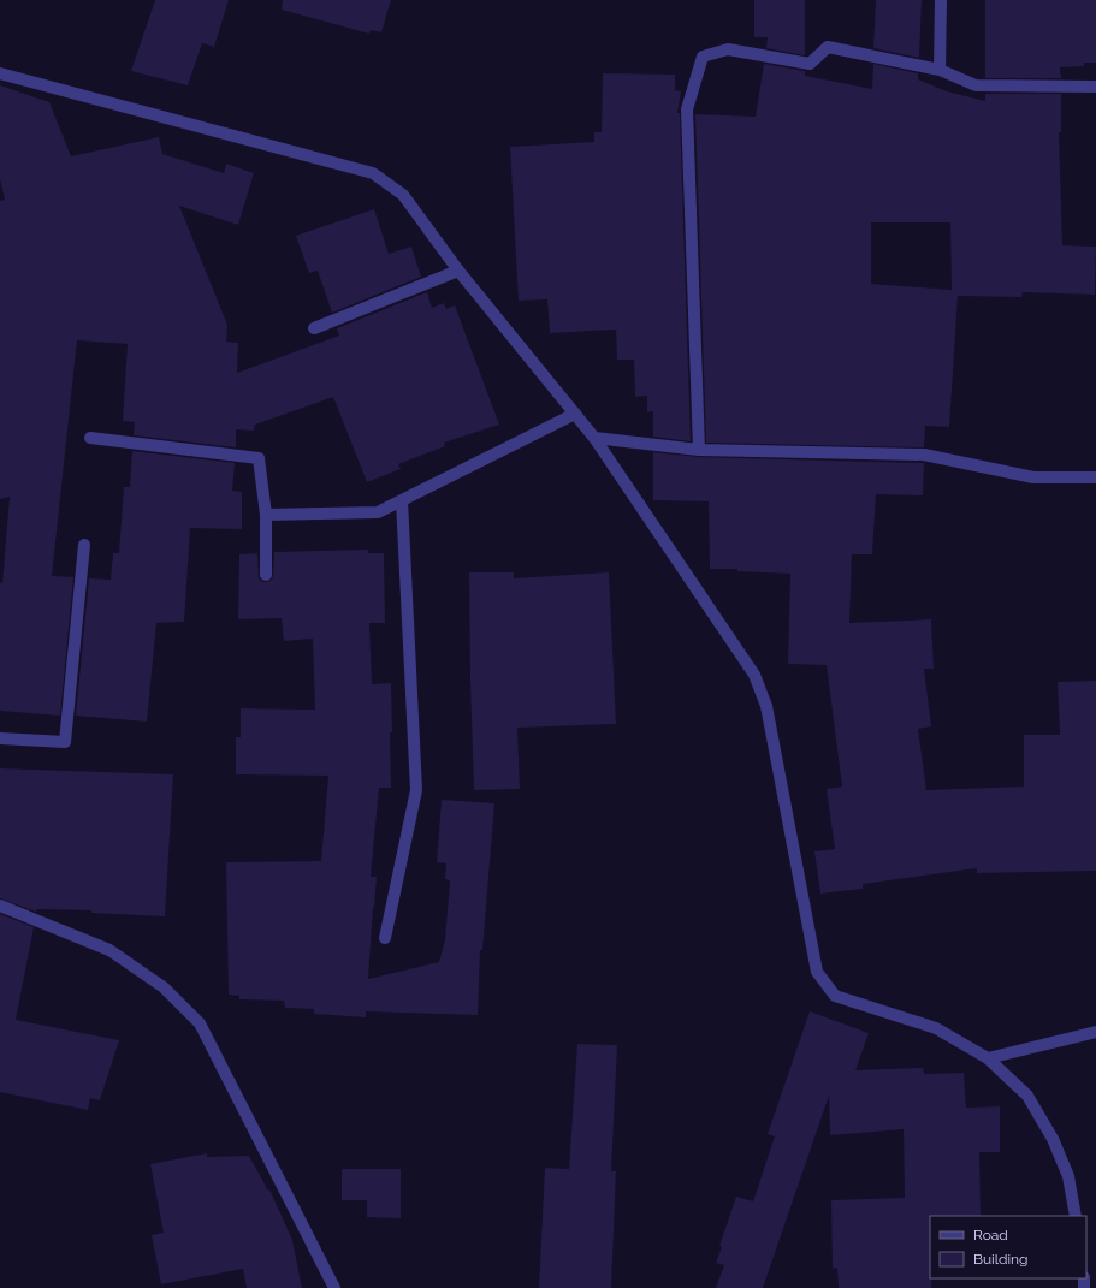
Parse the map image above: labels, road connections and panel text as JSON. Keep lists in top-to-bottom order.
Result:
{
  "legend": ["Road", "Building"]
}
